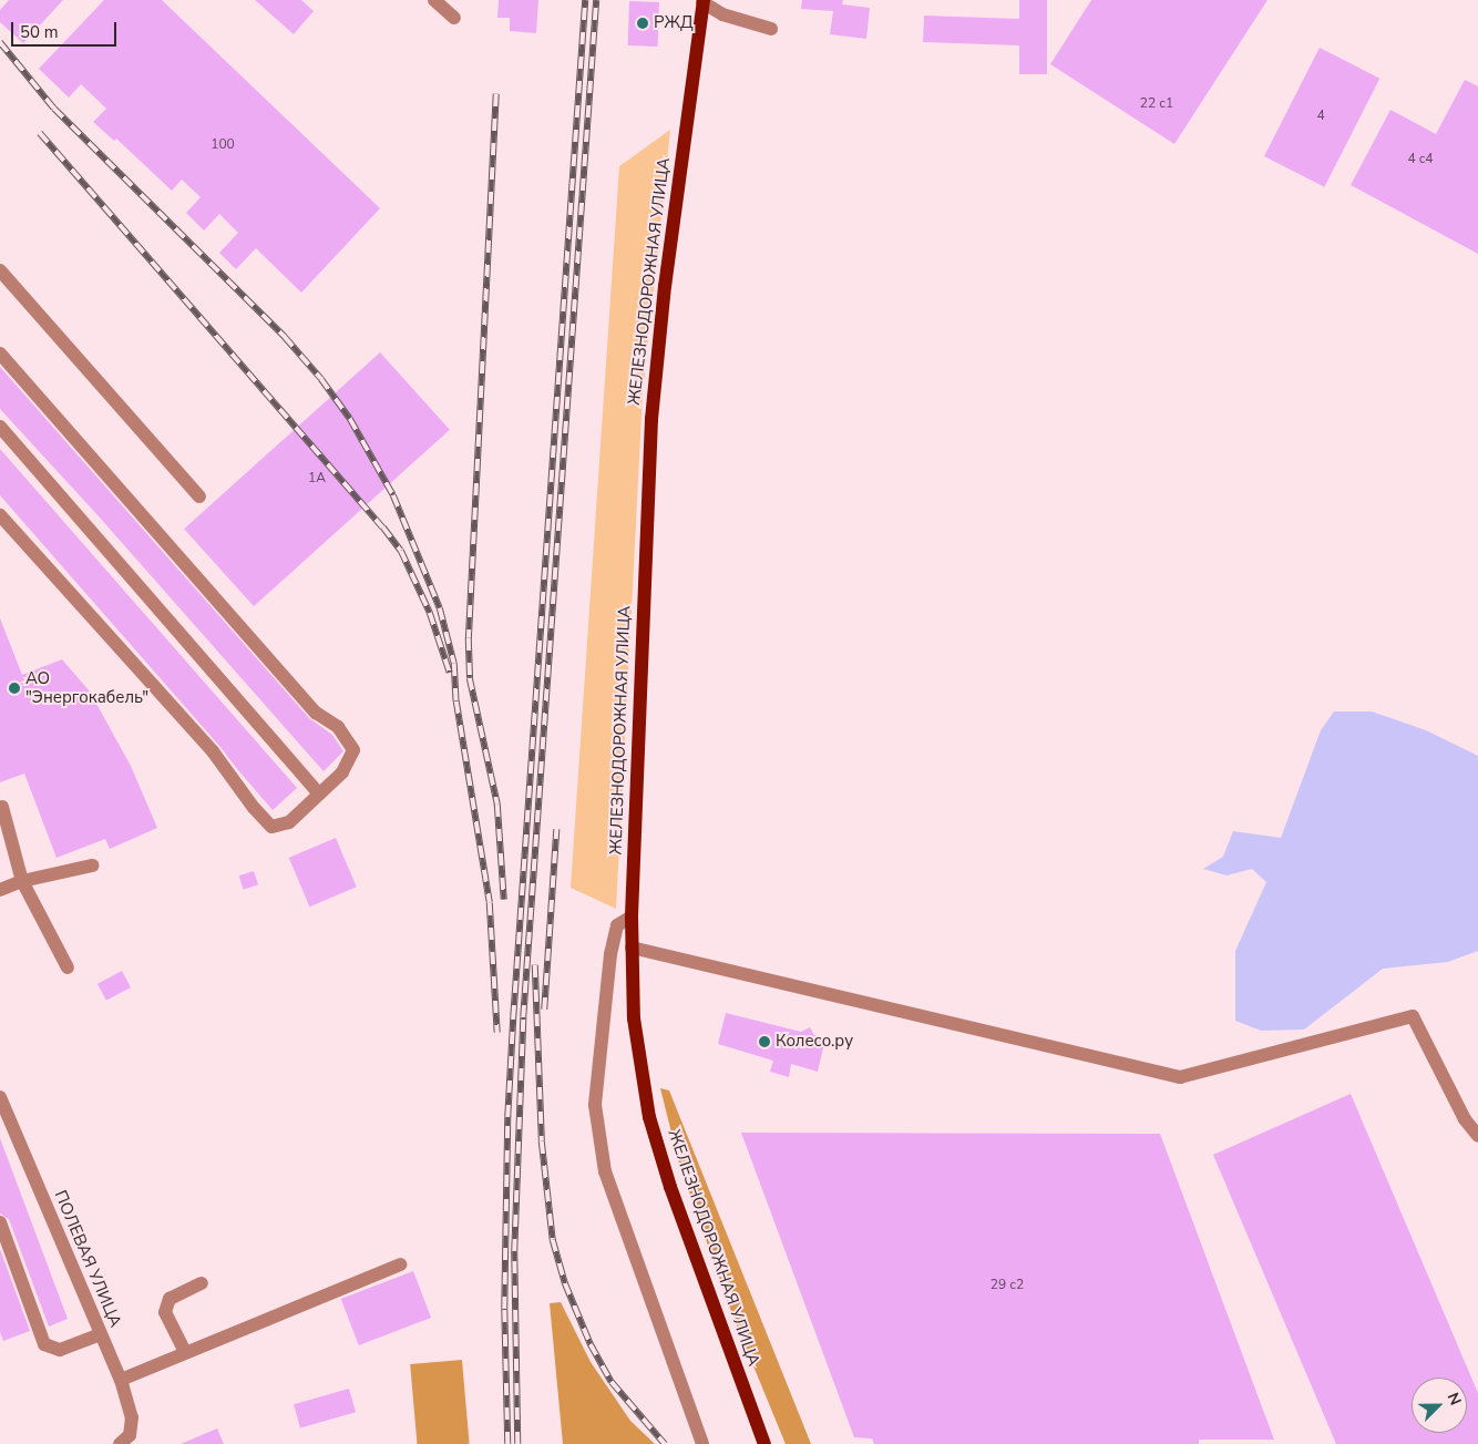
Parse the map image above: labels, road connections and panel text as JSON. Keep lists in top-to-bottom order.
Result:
{
  "streets": {
    "main road": ["ЖЕЛЕЗНОДОРОЖНАЯ УЛИЦА"],
    "street": ["ПОЛЕВАЯ УЛИЦА"]
  },
  "places": ["РЖД", "АО \"Энергокабель\"", "Колесо.ру"],
  "house_numbers": [
    "22 с1",
    "4",
    "100",
    "4 с4",
    "1А",
    "29 с2"
  ],
  "scale_bar": "50 m",
  "north": "top right"
}
